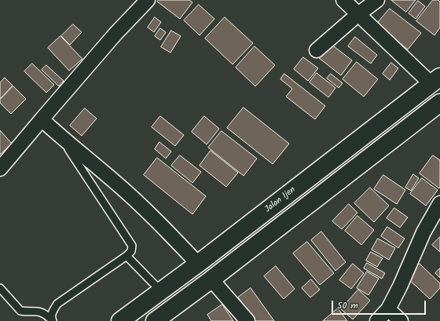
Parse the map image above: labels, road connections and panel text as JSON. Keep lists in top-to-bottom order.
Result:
{
  "streets": {
    "street": ["Jalan Ijen"]
  },
  "scale_bar": "50 m"
}
